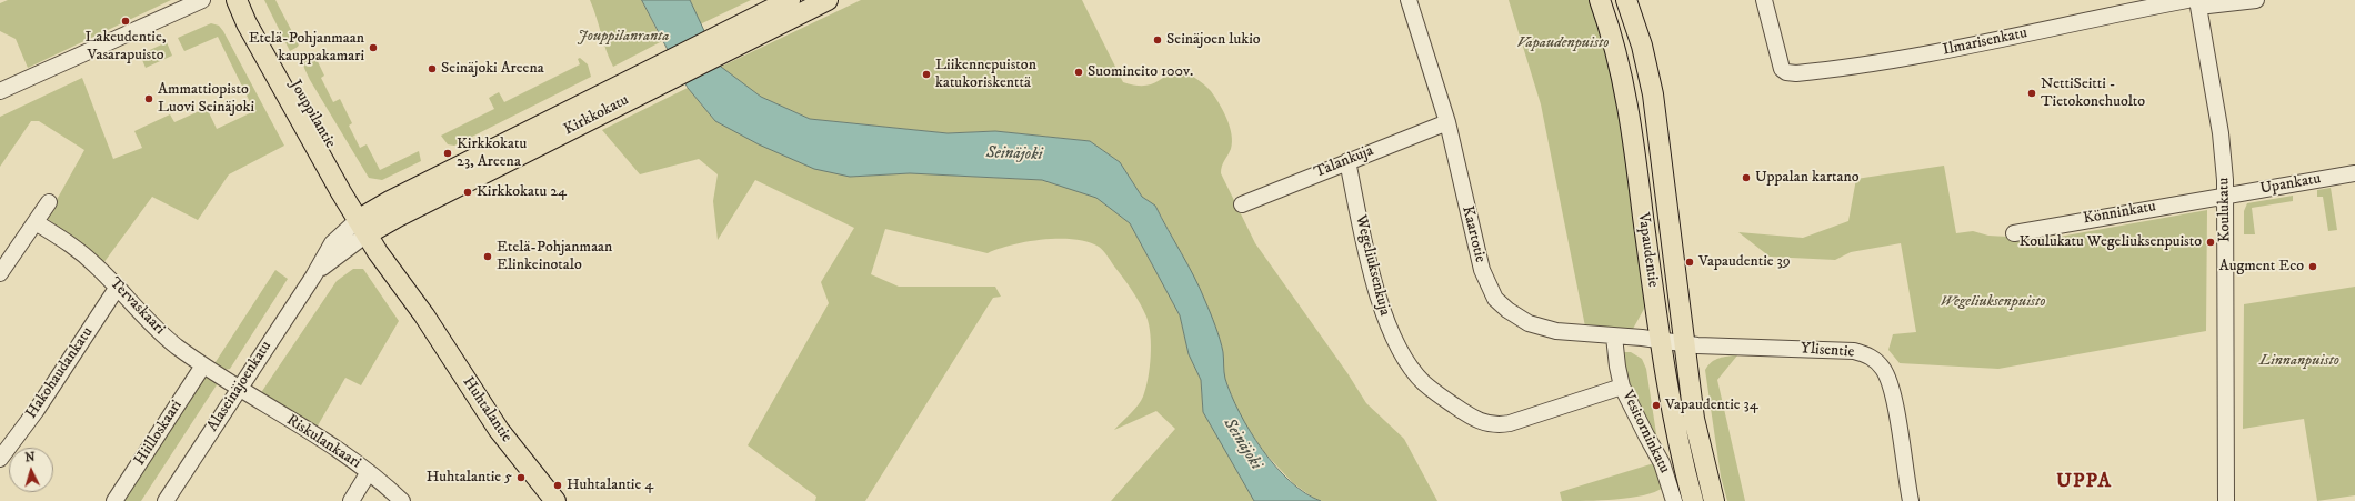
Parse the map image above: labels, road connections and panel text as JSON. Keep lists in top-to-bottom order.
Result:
{
  "streets": {
    "main road": [
      "Jouppilantie",
      "Kirkkokatu",
      "Vapaudentie",
      "Huhtalantie"
    ],
    "street": [
      "Ilmarisenkatu",
      "Talankuja",
      "Upankatu",
      "Koulukatu",
      "Könninkatu",
      "Kaartotie",
      "Wegeliuksenkuja",
      "Tervaskaari",
      "Ylisentie",
      "Hakohaudankatu",
      "Alaseinäjoenkatu",
      "Vesitorninkatu",
      "Hiilloskaari",
      "Riskulankaari"
    ]
  },
  "crossings": [
    ["Ilmarisenkatu", "Koulukatu"],
    ["Jouppilantie", "Kirkkokatu"],
    ["Jouppilantie", "Alaseinäjoenkatu"],
    ["Jouppilantie", "Huhtalantie"],
    ["Kirkkokatu", "Alaseinäjoenkatu"],
    ["Kirkkokatu", "Huhtalantie"],
    ["Talankuja", "Kaartotie"],
    ["Talankuja", "Wegeliuksenkuja"],
    ["Upankatu", "Koulukatu"],
    ["Upankatu", "Könninkatu"],
    ["Koulukatu", "Könninkatu"],
    ["Kaartotie", "Vapaudentie"],
    ["Kaartotie", "Ylisentie"],
    ["Kaartotie", "Vesitorninkatu"],
    ["Vapaudentie", "Ylisentie"],
    ["Wegeliuksenkuja", "Vesitorninkatu"],
    ["Tervaskaari", "Hakohaudankatu"],
    ["Tervaskaari", "Alaseinäjoenkatu"],
    ["Tervaskaari", "Hiilloskaari"],
    ["Tervaskaari", "Riskulankaari"],
    ["Alaseinäjoenkatu", "Huhtalantie"],
    ["Alaseinäjoenkatu", "Riskulankaari"]
  ],
  "districts": ["UPPA"],
  "water": ["Seinäjoki"],
  "parks": [
    "Jouppilanranta",
    "Vapaudenpuisto",
    "Wegeliuksenpuisto",
    "Linnanpuisto"
  ],
  "places": [
    "Lakeudentie, Vasarapuisto",
    "Seinäjoen lukio",
    "Etelä-Pohjanmaan kauppakamari",
    "Seinäjoki Areena",
    "Suomineito 100v.",
    "Liikennepuiston katukoriskenttä",
    "NettiSeitti - Tietokonehuolto",
    "Ammattiopisto Luovi Seinäjoki",
    "Kirkkokatu 23, Areena",
    "Uppalan kartano",
    "Kirkkokatu 24",
    "Koulukatu Wegeliuksenpuisto",
    "Etelä-Pohjanmaan Elinkeinotalo",
    "Vapaudentie 39",
    "Augment Eco",
    "Vapaudentie 34",
    "Huhtalantie 5",
    "Huhtalantie 4"
  ],
  "north": "top"
}
